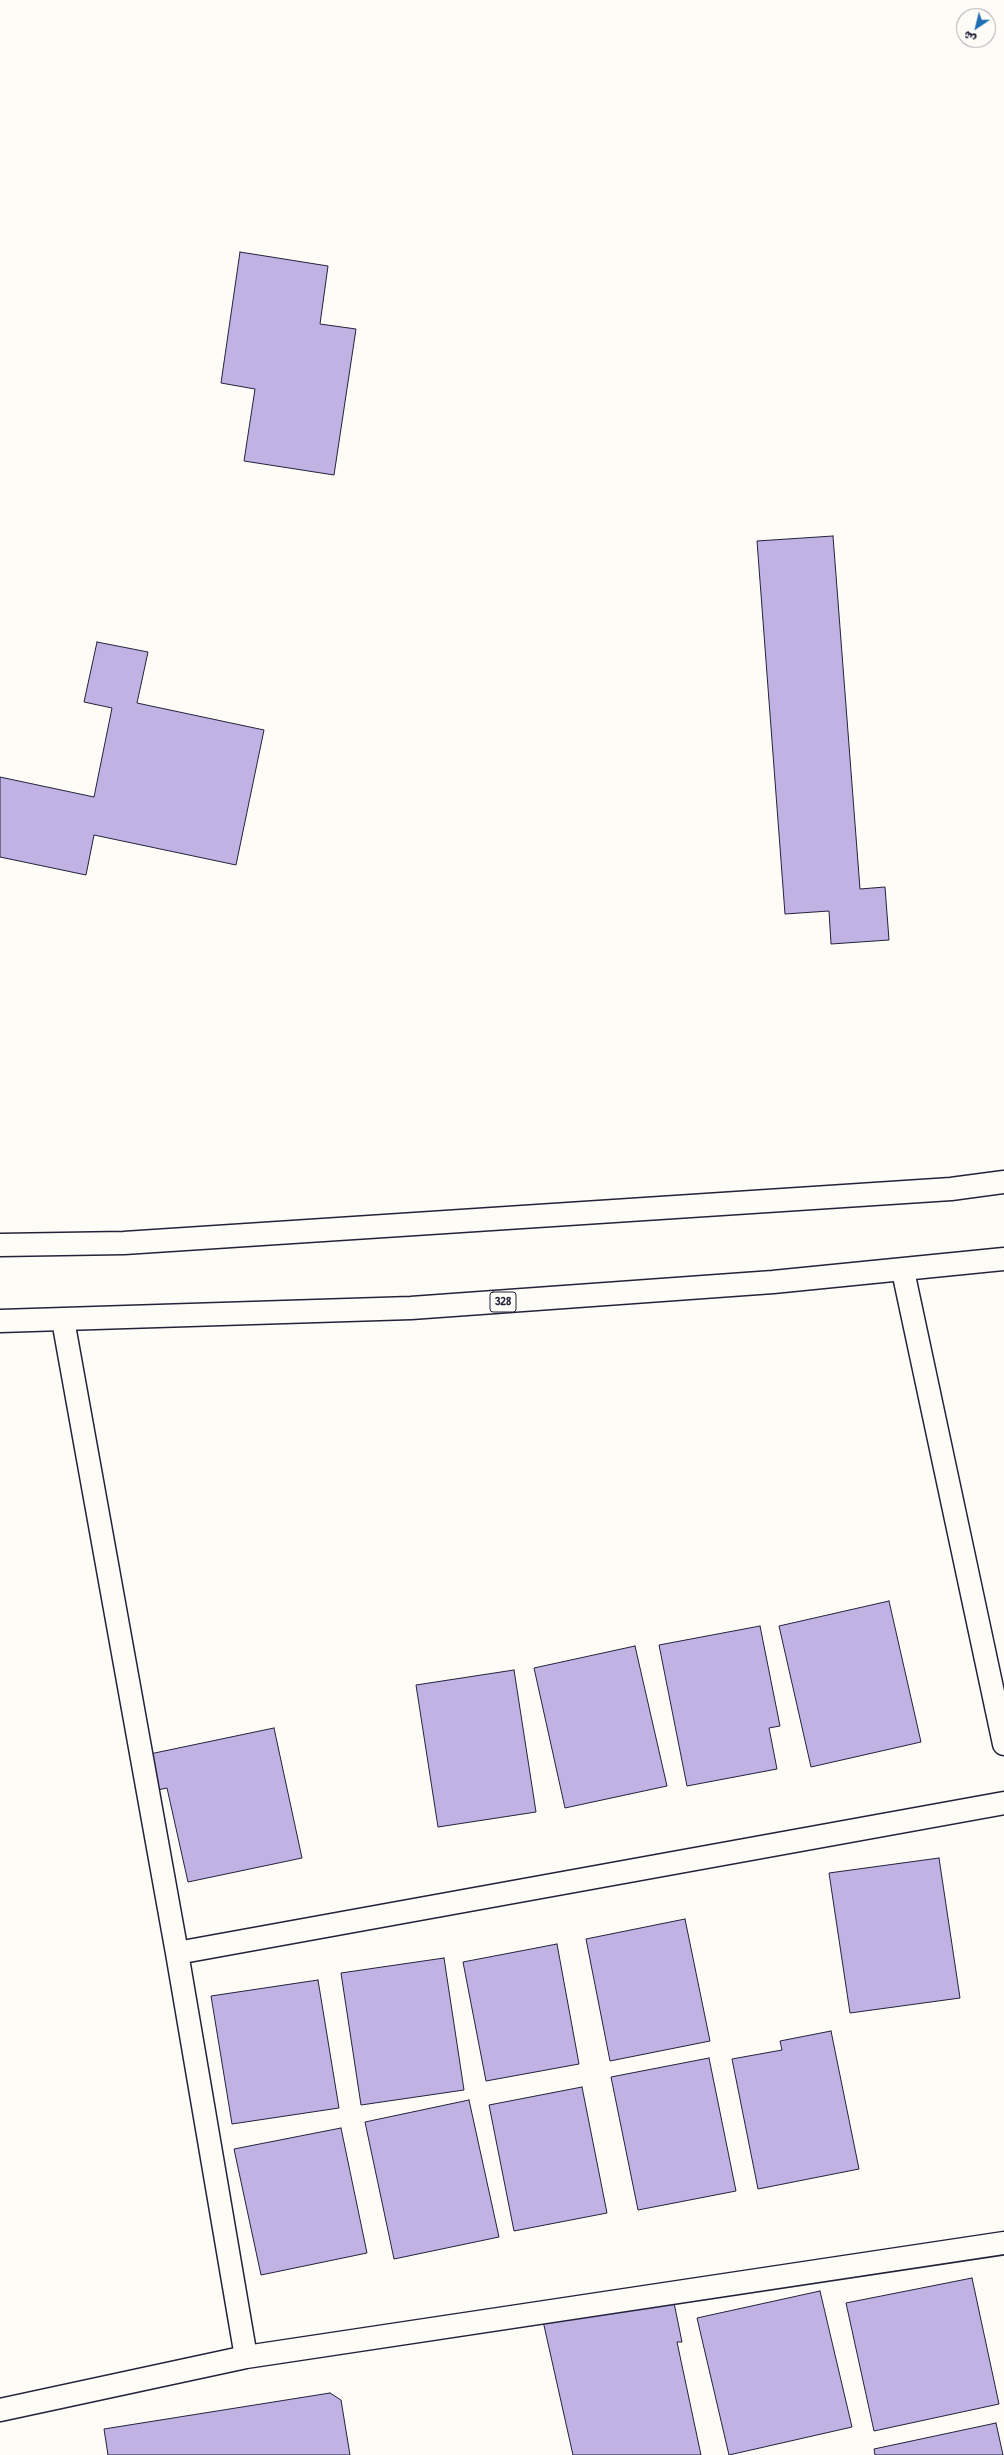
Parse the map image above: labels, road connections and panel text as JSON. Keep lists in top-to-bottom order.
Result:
{
  "streets": {
    "street": ["328"]
  },
  "north": "bottom left"
}
